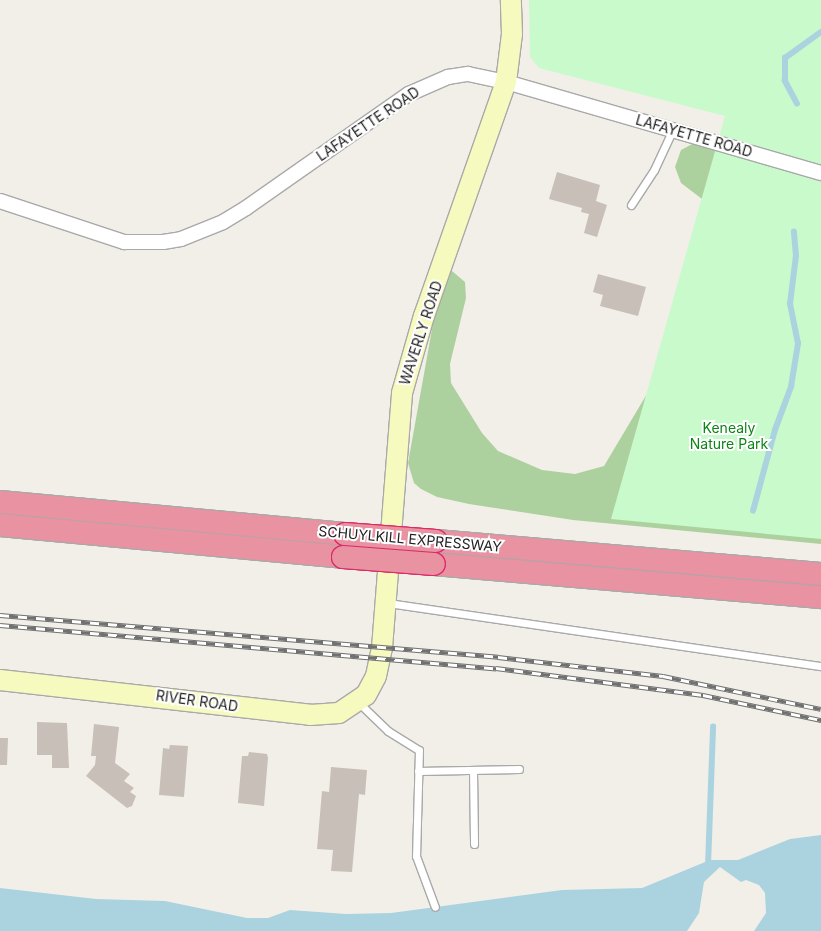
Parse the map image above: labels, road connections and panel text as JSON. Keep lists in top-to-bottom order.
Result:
{
  "streets": {
    "highway": ["SCHUYLKILL EXPRESSWAY"],
    "street": ["LAFAYETTE ROAD", "WAVERLY ROAD", "RIVER ROAD"]
  },
  "crossings": [
    ["LAFAYETTE ROAD", "WAVERLY ROAD"],
    ["WAVERLY ROAD", "RIVER ROAD"]
  ],
  "parks": ["Kenealy Nature Park"]
}
